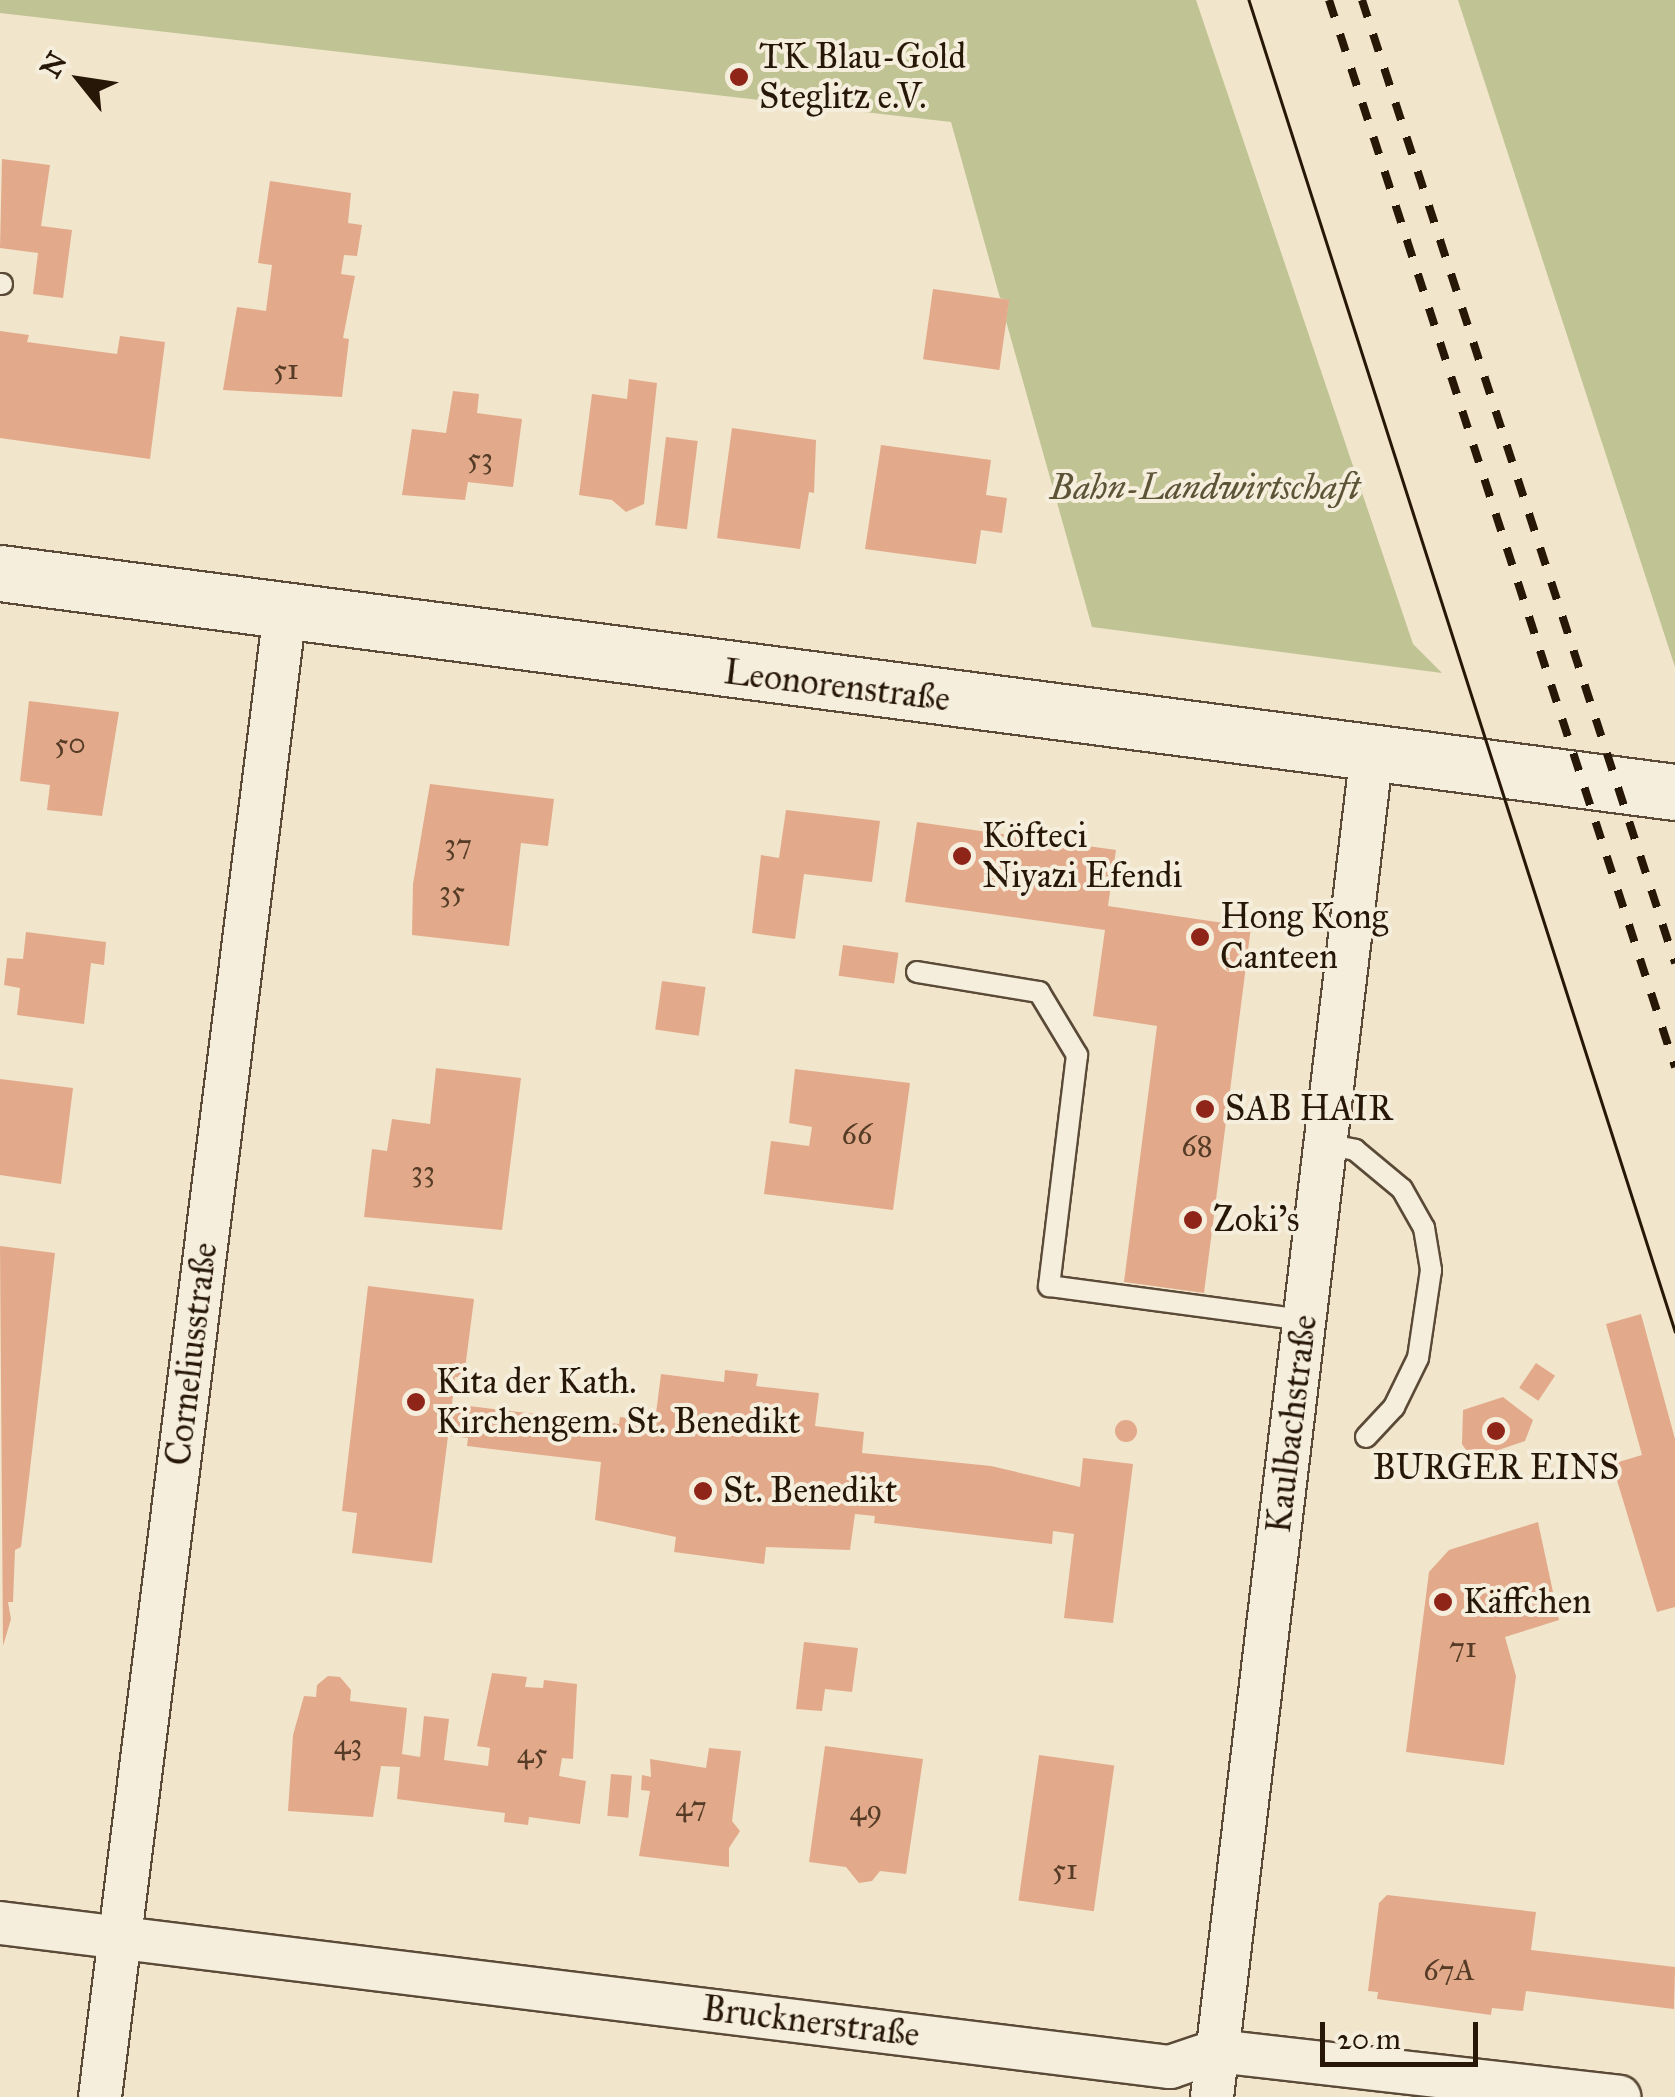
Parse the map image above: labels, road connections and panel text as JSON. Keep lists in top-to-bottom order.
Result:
{
  "streets": {
    "main road": ["Leonorenstraße"],
    "street": ["Corneliusstraße", "Kaulbachstraße", "Brucknerstraße"]
  },
  "crossings": [
    ["Leonorenstraße", "Corneliusstraße"],
    ["Leonorenstraße", "Kaulbachstraße"],
    ["Corneliusstraße", "Brucknerstraße"],
    ["Kaulbachstraße", "Brucknerstraße"]
  ],
  "parks": ["Bahn-Landwirtschaft"],
  "places": [
    "TK Blau-Gold Steglitz e.V.",
    "Köfteci Niyazi Efendi",
    "Hong Kong Canteen",
    "SAB HAIR",
    "Zoki's",
    "Kita der Kath. Kirchengem. St. Benedikt",
    "BURGER EINS",
    "St. Benedikt",
    "Käffchen"
  ],
  "house_numbers": [
    "51",
    "53",
    "50",
    "37",
    "35",
    "66",
    "68",
    "33",
    "71",
    "43",
    "45",
    "47",
    "49",
    "51",
    "67A"
  ],
  "scale_bar": "20 m",
  "north": "top left"
}
